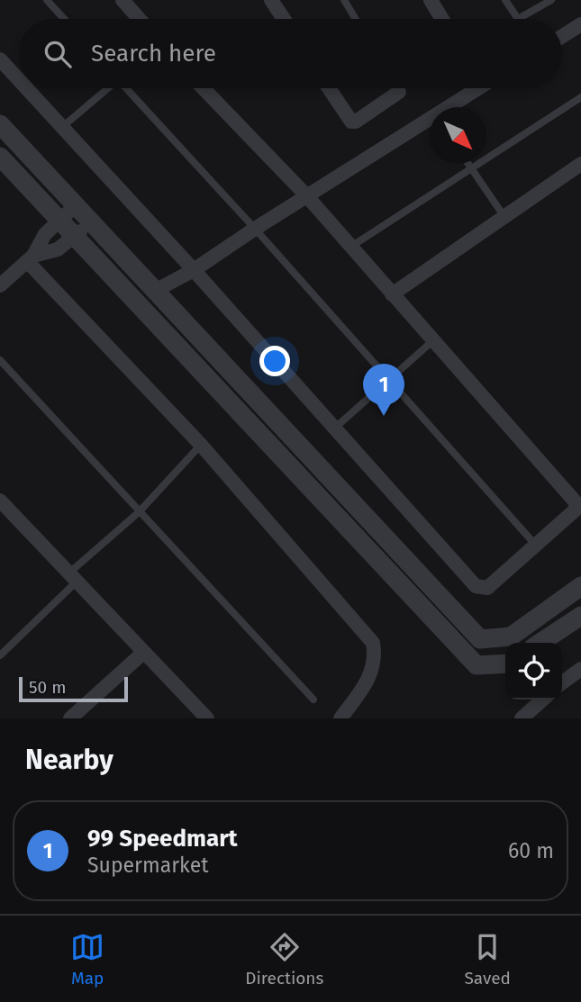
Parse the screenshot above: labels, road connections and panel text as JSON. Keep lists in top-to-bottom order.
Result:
{
  "scale_bar": "50 m",
  "north": "bottom right",
  "page": {
    "search": "Search here",
    "pins": "1",
    "scale": "50 m",
    "heading": "Nearby",
    "list": [
      {
        "mark": "1",
        "name": "99 Speedmart",
        "note": "Supermarket",
        "value": "60 m"
      }
    ],
    "nav": ["Map", "Directions", "Saved"]
  }
}
